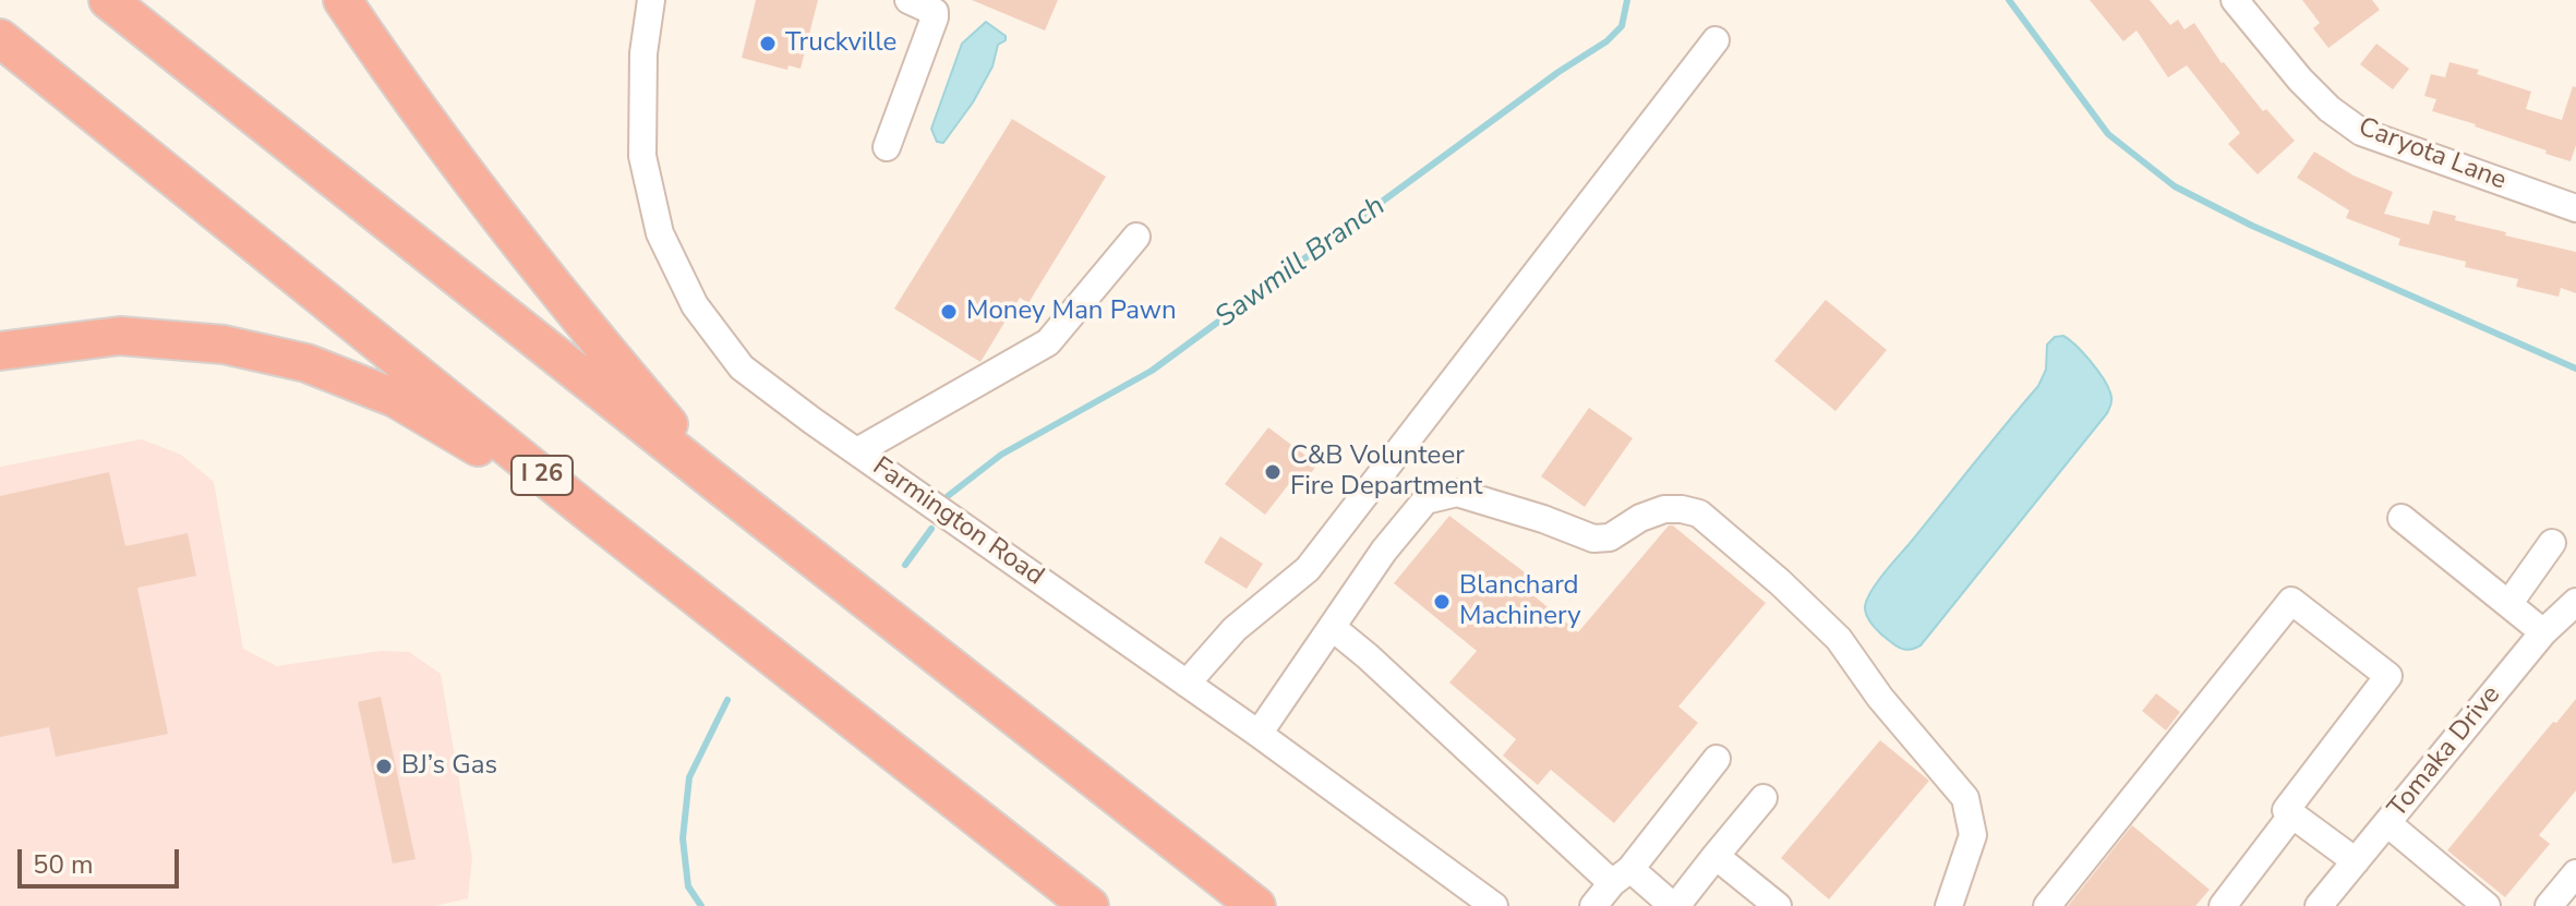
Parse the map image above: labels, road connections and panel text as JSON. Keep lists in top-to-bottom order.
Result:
{
  "streets": {
    "highway": ["I 26"],
    "street": ["Caryota Lane", "Farmington Road", "Tomaka Drive"]
  },
  "water": ["Sawmill Branch"],
  "places": [
    "Truckville",
    "Money Man Pawn",
    "C&B Volunteer Fire Department",
    "Blanchard Machinery",
    "BJ’s Gas"
  ],
  "scale_bar": "50 m"
}
